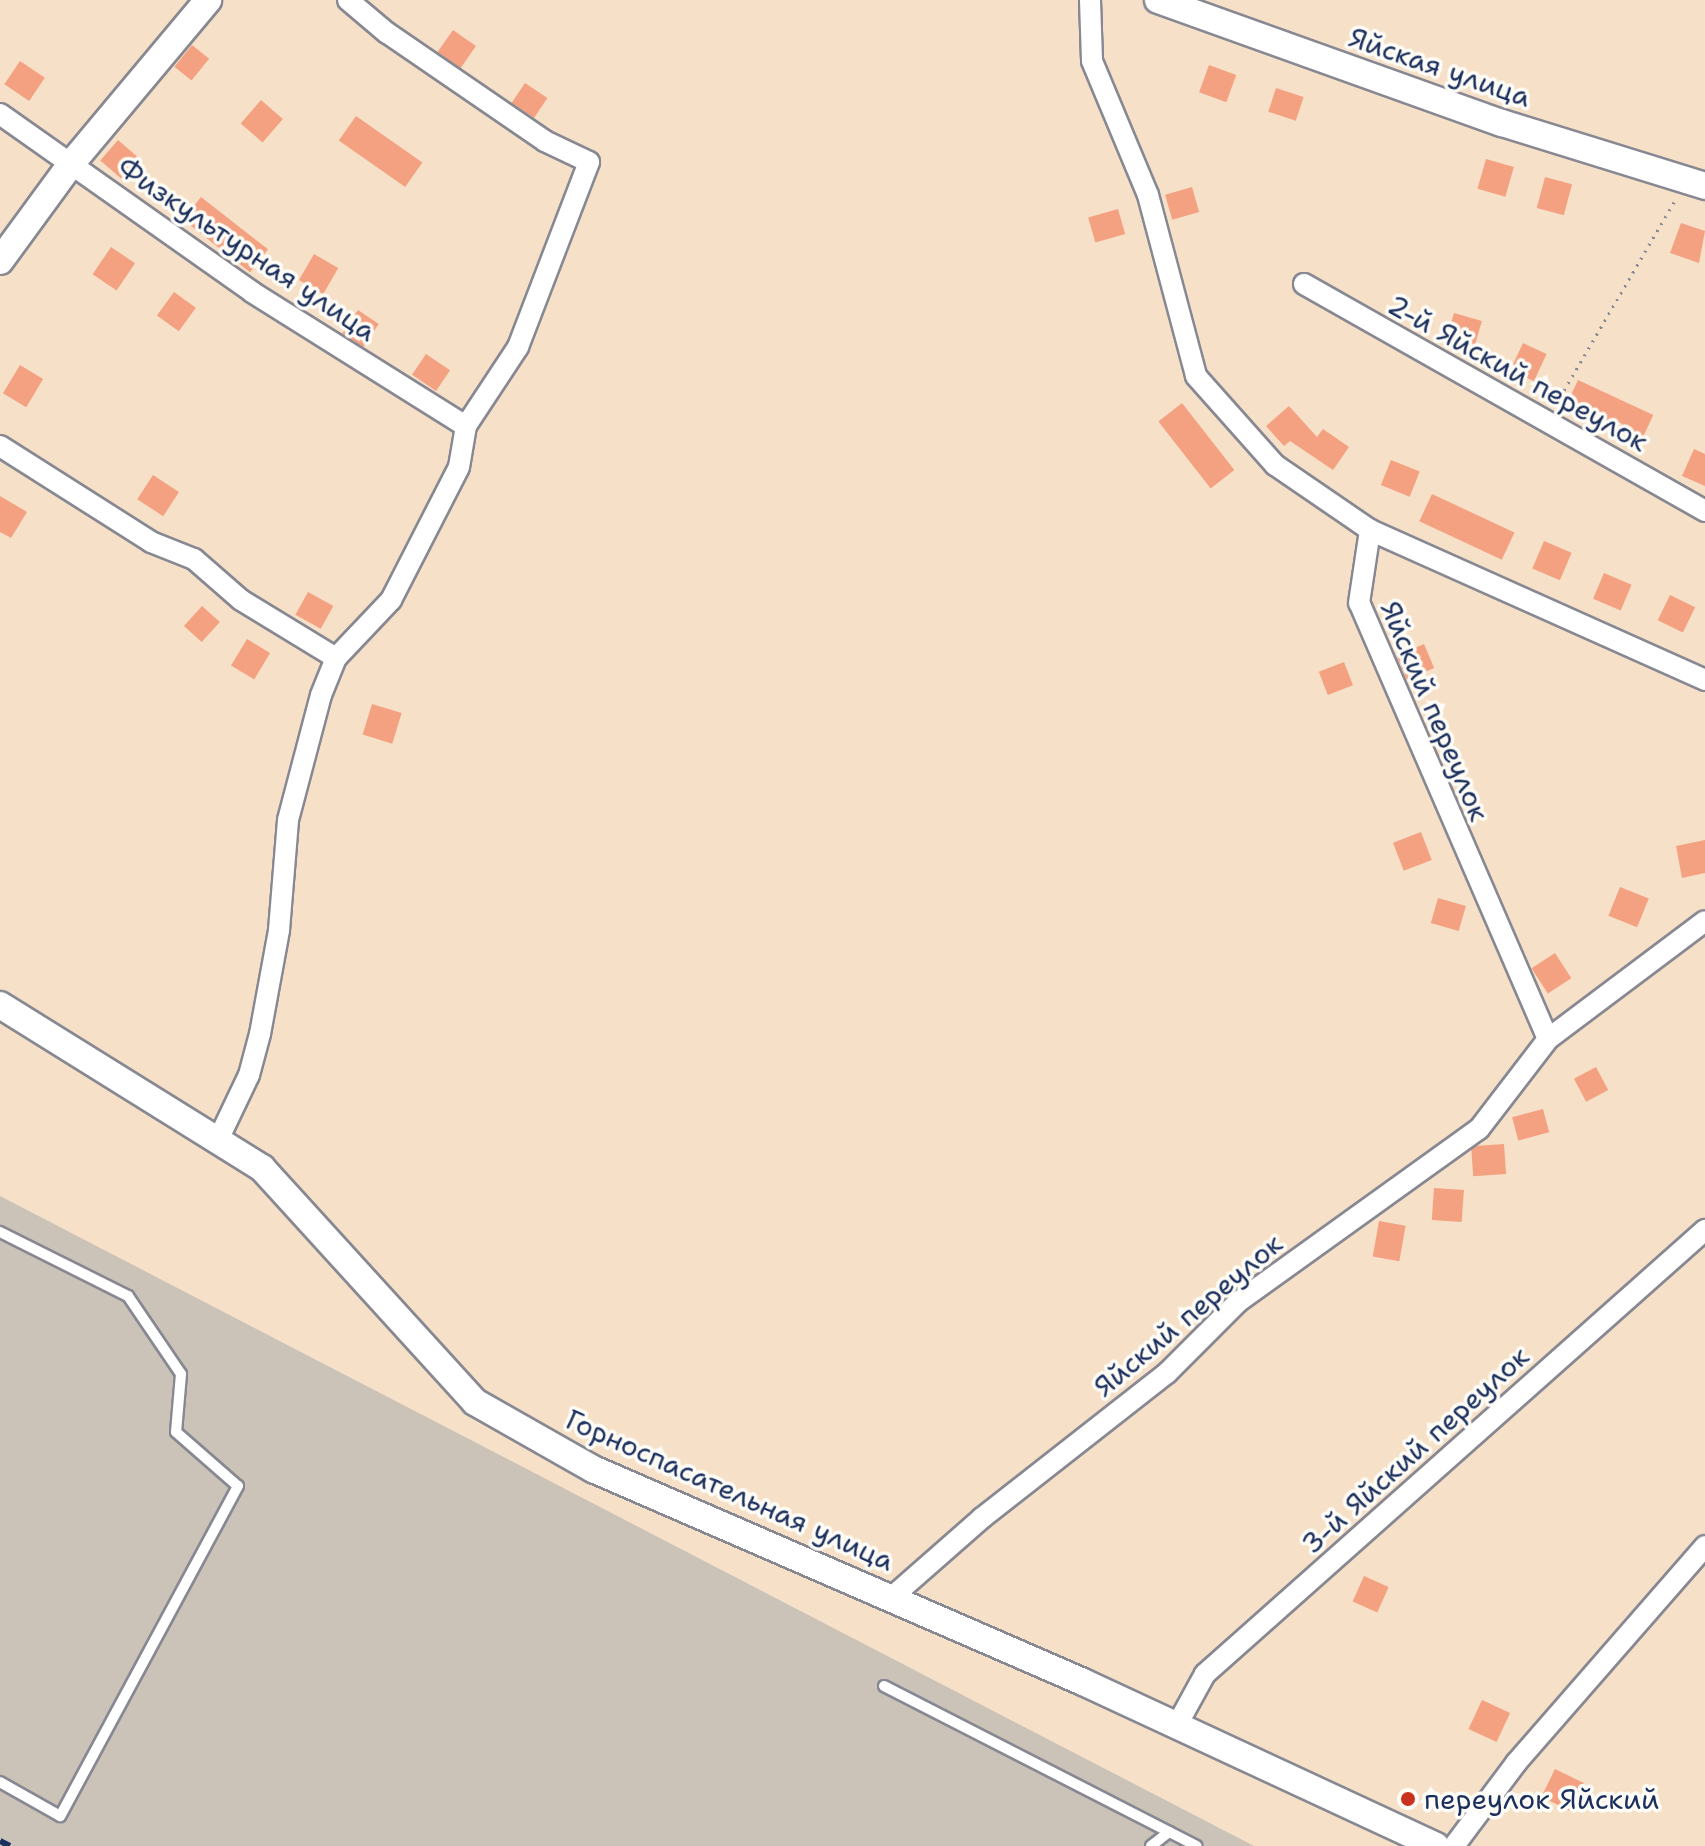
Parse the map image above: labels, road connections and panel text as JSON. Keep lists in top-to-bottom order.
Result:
{
  "streets": {
    "street": [
      "Яйская улица",
      "Физкультурная улица",
      "2-й Яйский переулок",
      "Яйский переулок",
      "3-й Яйский переулок",
      "Горноспасательная улица"
    ]
  },
  "crossings": [
    ["Яйский переулок", "Горноспасательная улица"],
    ["3-й Яйский переулок", "Горноспасательная улица"]
  ],
  "places": ["переулок Яйский"]
}
